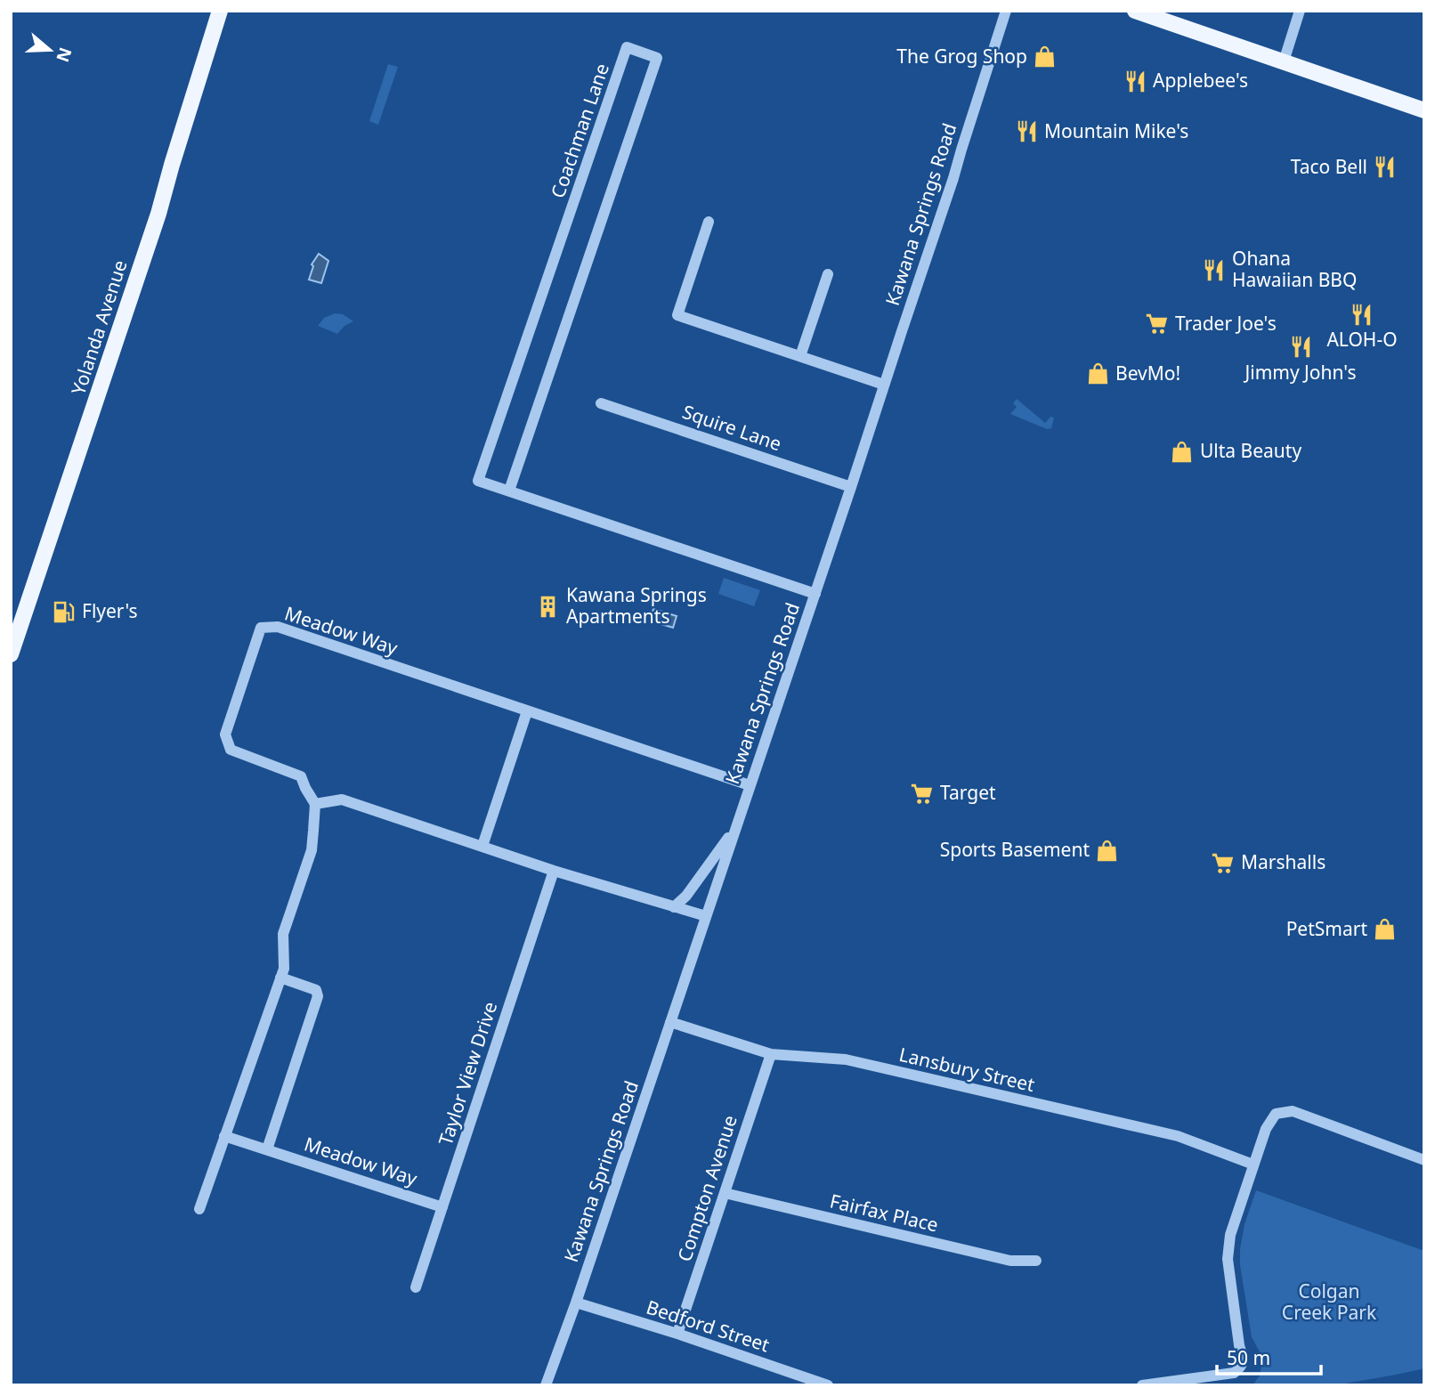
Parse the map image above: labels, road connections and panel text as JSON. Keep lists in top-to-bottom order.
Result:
{
  "streets": {
    "main road": ["Yolanda Avenue"],
    "street": [
      "Coachman Lane",
      "Kawana Springs Road",
      "Squire Lane",
      "Meadow Way",
      "Lansbury Street",
      "Taylor View Drive",
      "Compton Avenue",
      "Fairfax Place",
      "Bedford Street"
    ]
  },
  "crossings": [
    ["Coachman Lane", "Kawana Springs Road"],
    ["Kawana Springs Road", "Squire Lane"],
    ["Kawana Springs Road", "Meadow Way"],
    ["Kawana Springs Road", "Lansbury Street"],
    ["Kawana Springs Road", "Bedford Street"],
    ["Meadow Way", "Taylor View Drive"],
    ["Lansbury Street", "Compton Avenue"],
    ["Compton Avenue", "Fairfax Place"],
    ["Compton Avenue", "Bedford Street"]
  ],
  "parks": ["Colgan Creek Park"],
  "places": {
    "shop": [
      "The Grog Shop",
      "BevMo!",
      "Ulta Beauty",
      "Sports Basement",
      "PetSmart"
    ],
    "restaurant": [
      "Applebee's",
      "Mountain Mike's",
      "Taco Bell",
      "Ohana Hawaiian BBQ",
      "ALOH-O",
      "Jimmy John's"
    ],
    "supermarket": ["Trader Joe's", "Target", "Marshalls"],
    "building": ["Kawana Springs Apartments"],
    "fuel station": ["Flyer's"]
  },
  "scale_bar": "50 m",
  "north": "right"
}
